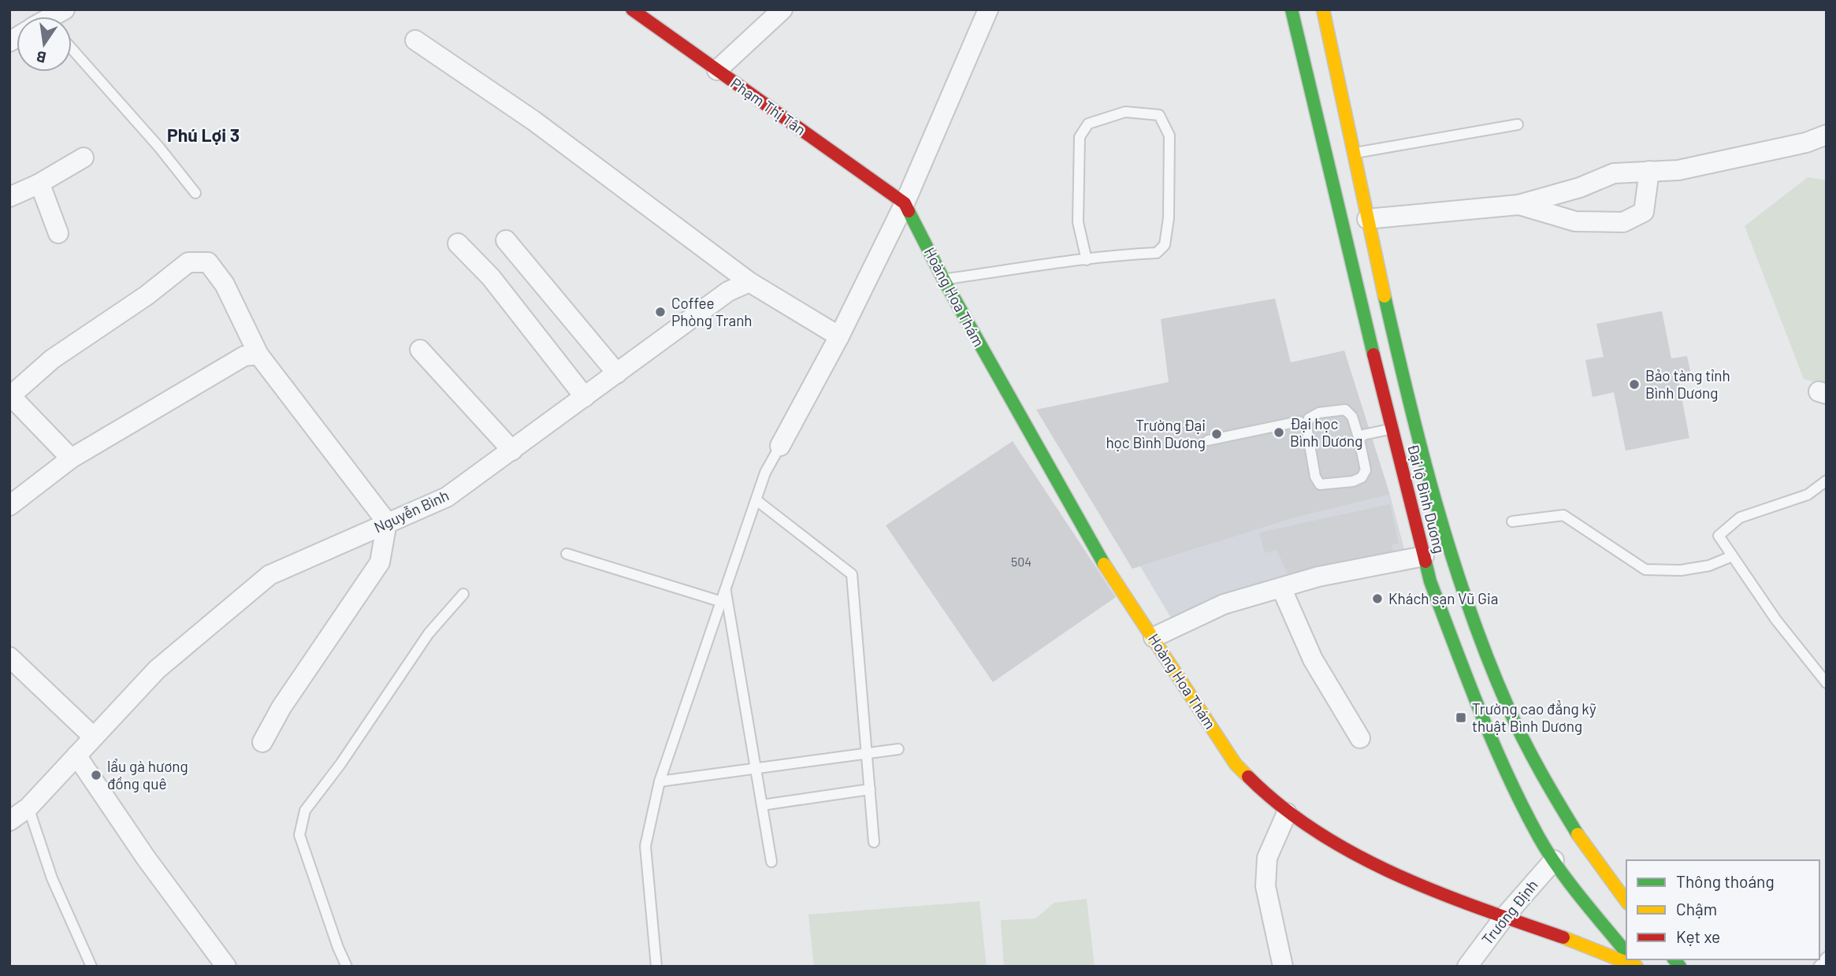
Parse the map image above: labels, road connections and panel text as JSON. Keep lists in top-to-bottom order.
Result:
{
  "streets": {
    "main road": ["Phạm Thị Tân", "Hoàng Hoa Thám", "Đại lộ Bình Dương"],
    "street": ["Nguyễn Bình", "Trương Định"]
  },
  "crossings": [
    ["Phạm Thị Tân", "Hoàng Hoa Thám"],
    ["Hoàng Hoa Thám", "Trương Định"],
    ["Đại lộ Bình Dương", "Trương Định"]
  ],
  "districts": ["Phú Lợi 3"],
  "places": {
    "other": [
      "Coffee Phòng Tranh",
      "Bảo tàng tỉnh Bình Dương",
      "Đại học Bình Dương",
      "Trường Đại học Bình Dương",
      "Khách sạn Vũ Gia",
      "lẩu gà hương đồng quê"
    ],
    "transit": ["Trường cao đẳng kỹ thuật Bình Dương"]
  },
  "house_numbers": ["504"],
  "legend": ["Thông thoáng", "Chậm", "Kẹt xe"],
  "north": "bottom"
}
